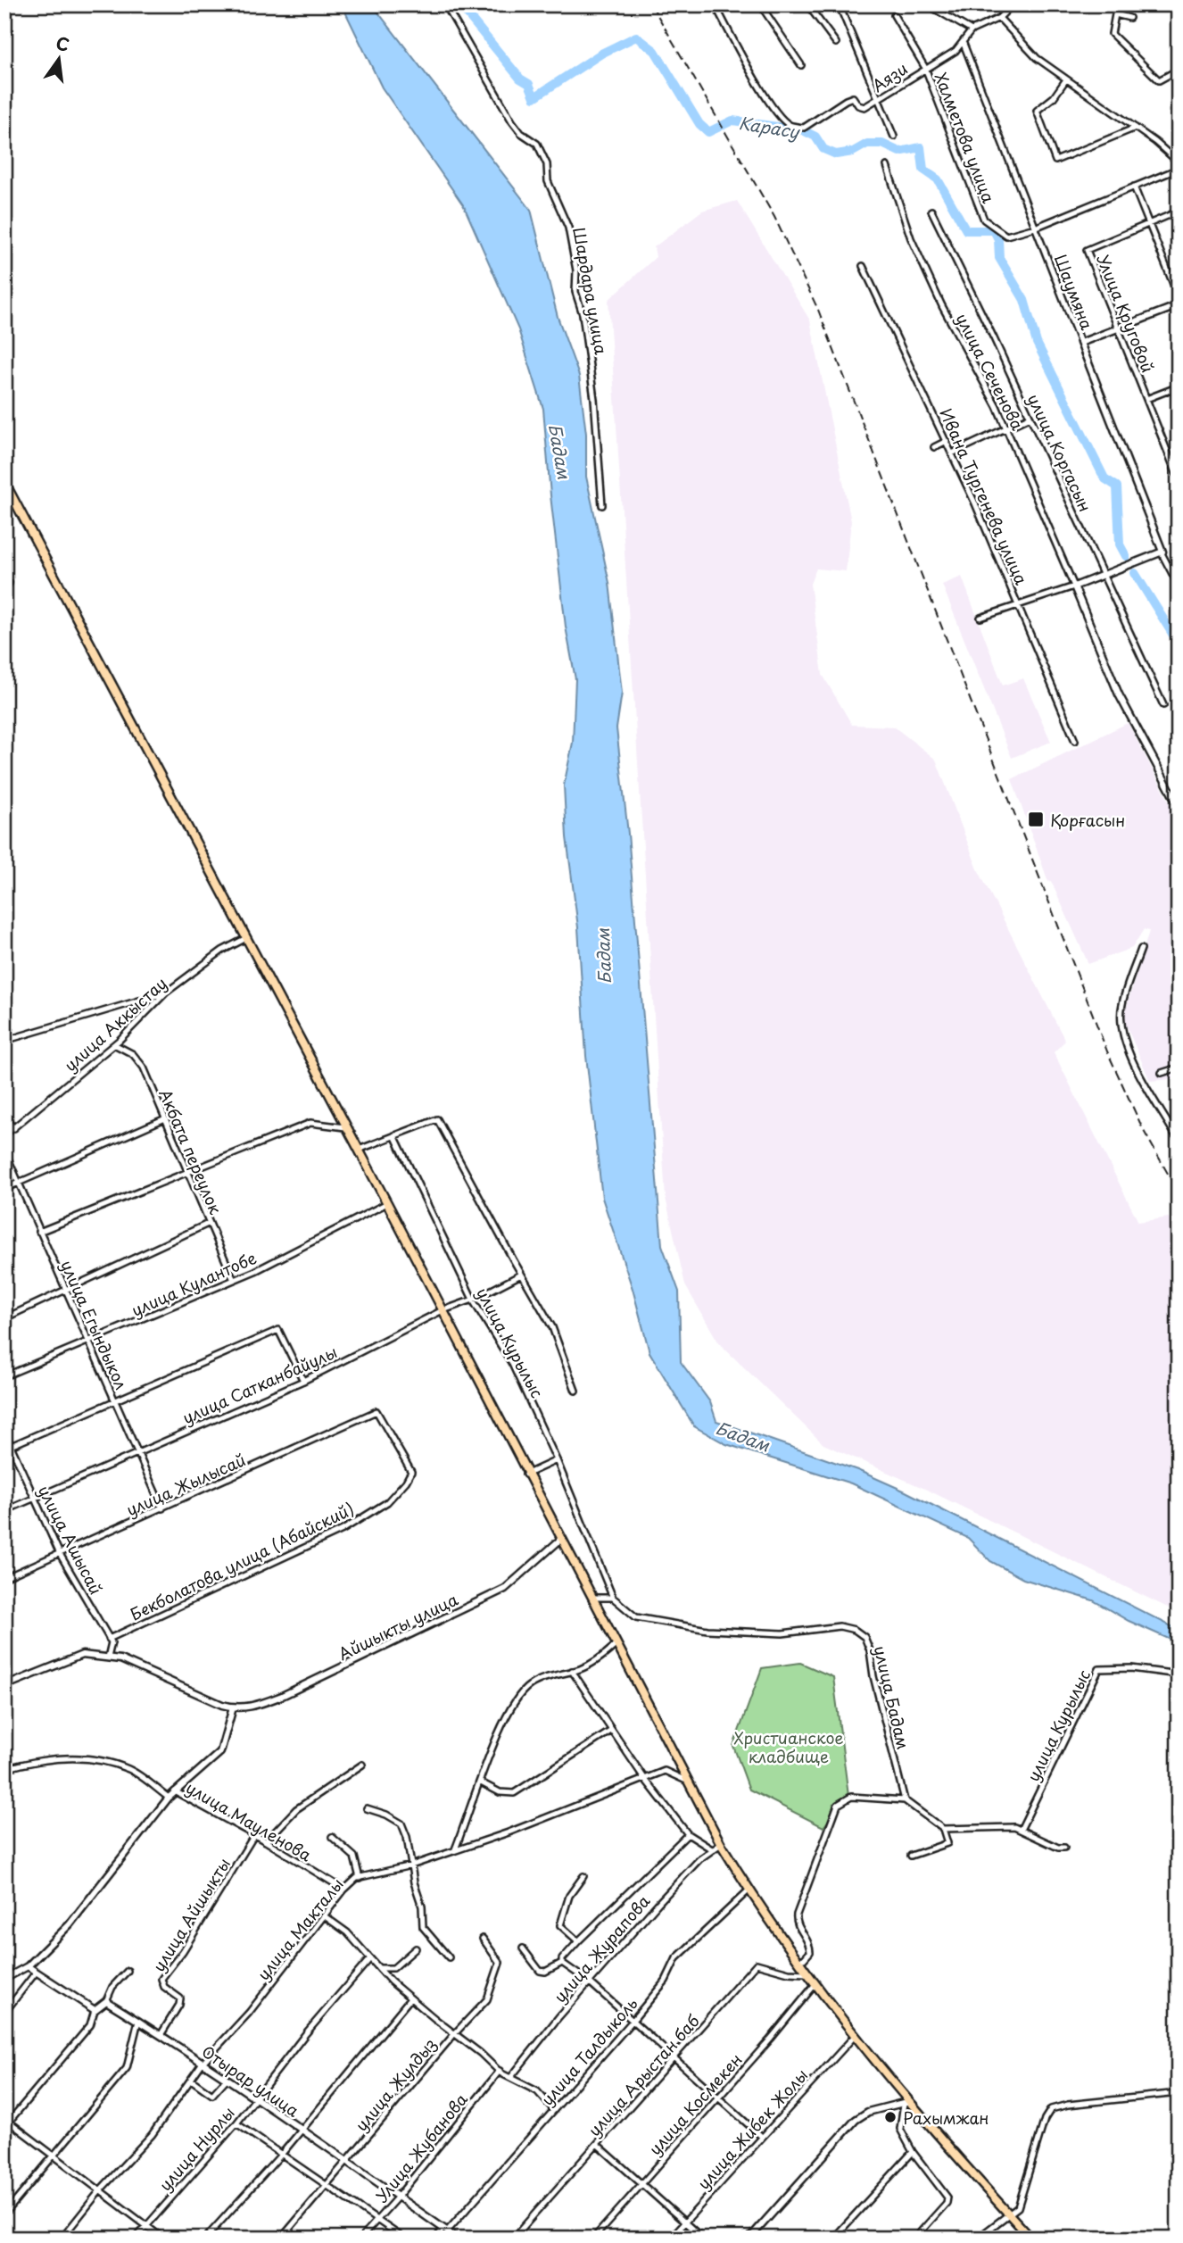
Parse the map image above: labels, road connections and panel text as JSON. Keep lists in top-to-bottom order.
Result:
{
  "streets": {
    "street": [
      "Аязи",
      "Халметова улица",
      "Шардара улица",
      "Шаумяна",
      "Улица Круговой",
      "улица Сеченова",
      "улица Коргасын",
      "Ивана Тургенева улица",
      "улица Аккыстау",
      "Акбата переулок",
      "улица Кулантобе",
      "улица Егындыкол",
      "улица Курылыс",
      "улица Сатканбайулы",
      "улица Жылысай",
      "улица Ашысай",
      "Бекболатова улица (Абайский)",
      "Айшыкты улица",
      "улица Бадам",
      "улица Мауленова",
      "улица Айшыкты",
      "улица Макталы",
      "улица Журапова",
      "улица Талдыколь",
      "улица Арыстан баб",
      "Отырар улица",
      "улица Жулдыз",
      "улица Космекен",
      "улица Жибек Жолы",
      "Улица Жубанова",
      "улица Нурлы"
    ]
  },
  "crossings": [
    ["Аязи", "Халметова улица"],
    ["Аязи", "Шаумяна"],
    ["Халметова улица", "Шаумяна"],
    ["улица Аккыстау", "Акбата переулок"],
    ["Акбата переулок", "улица Кулантобе"],
    ["улица Кулантобе", "улица Егындыкол"],
    ["улица Егындыкол", "улица Сатканбайулы"],
    ["улица Егындыкол", "улица Жылысай"],
    ["улица Курылыс", "улица Сатканбайулы"],
    ["улица Курылыс", "улица Бадам"],
    ["улица Сатканбайулы", "улица Ашысай"],
    ["улица Жылысай", "улица Ашысай"],
    ["улица Жылысай", "Бекболатова улица (Абайский)"],
    ["улица Ашысай", "Бекболатова улица (Абайский)"],
    ["улица Мауленова", "улица Айшыкты"],
    ["улица Мауленова", "улица Макталы"],
    ["улица Айшыкты", "Отырар улица"],
    ["улица Макталы", "Отырар улица"],
    ["улица Талдыколь", "Отырар улица"],
    ["Отырар улица", "улица Жулдыз"],
    ["Отырар улица", "Улица Жубанова"],
    ["Отырар улица", "улица Нурлы"]
  ],
  "water": ["Карасу", "Бадам"],
  "parks": ["Христианское кладбище"],
  "places": {
    "transit": ["Қорғасын"],
    "other": ["Рахымжан"]
  },
  "north": "top"
}
